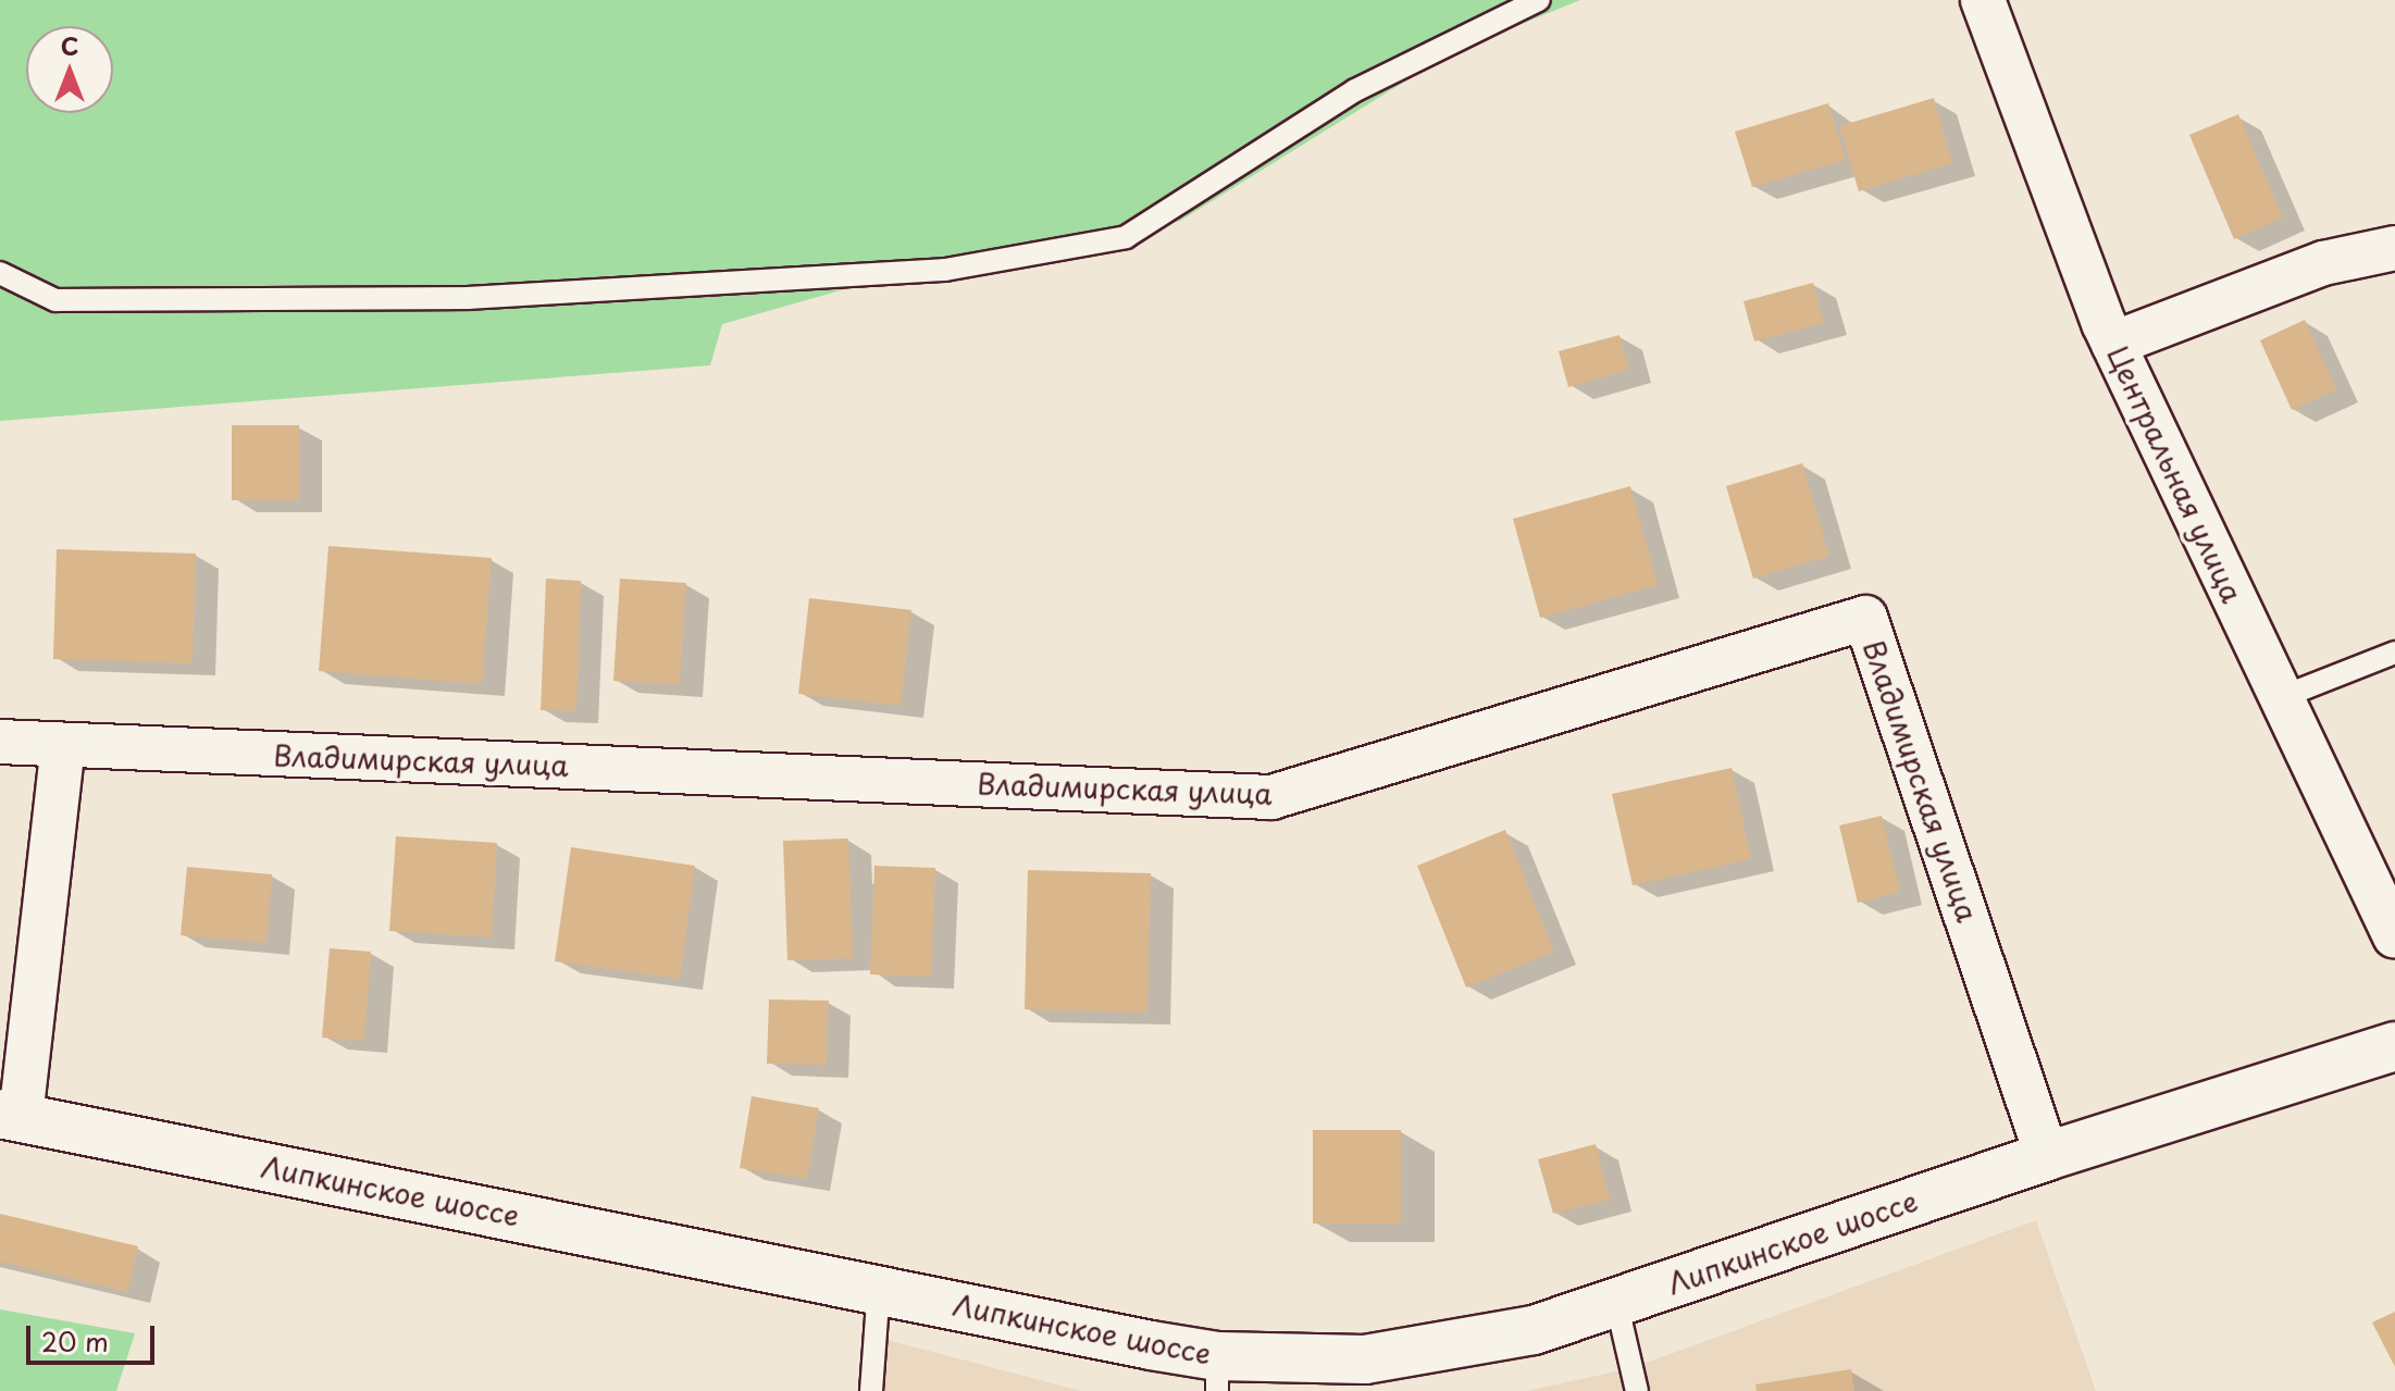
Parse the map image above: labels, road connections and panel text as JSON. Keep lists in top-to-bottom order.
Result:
{
  "streets": {
    "street": ["Центральная улица", "Владимирская улица", "Липкинское шоссе"]
  },
  "crossings": [
    ["Владимирская улица", "Липкинское шоссе"]
  ],
  "scale_bar": "20 m",
  "north": "top"
}
